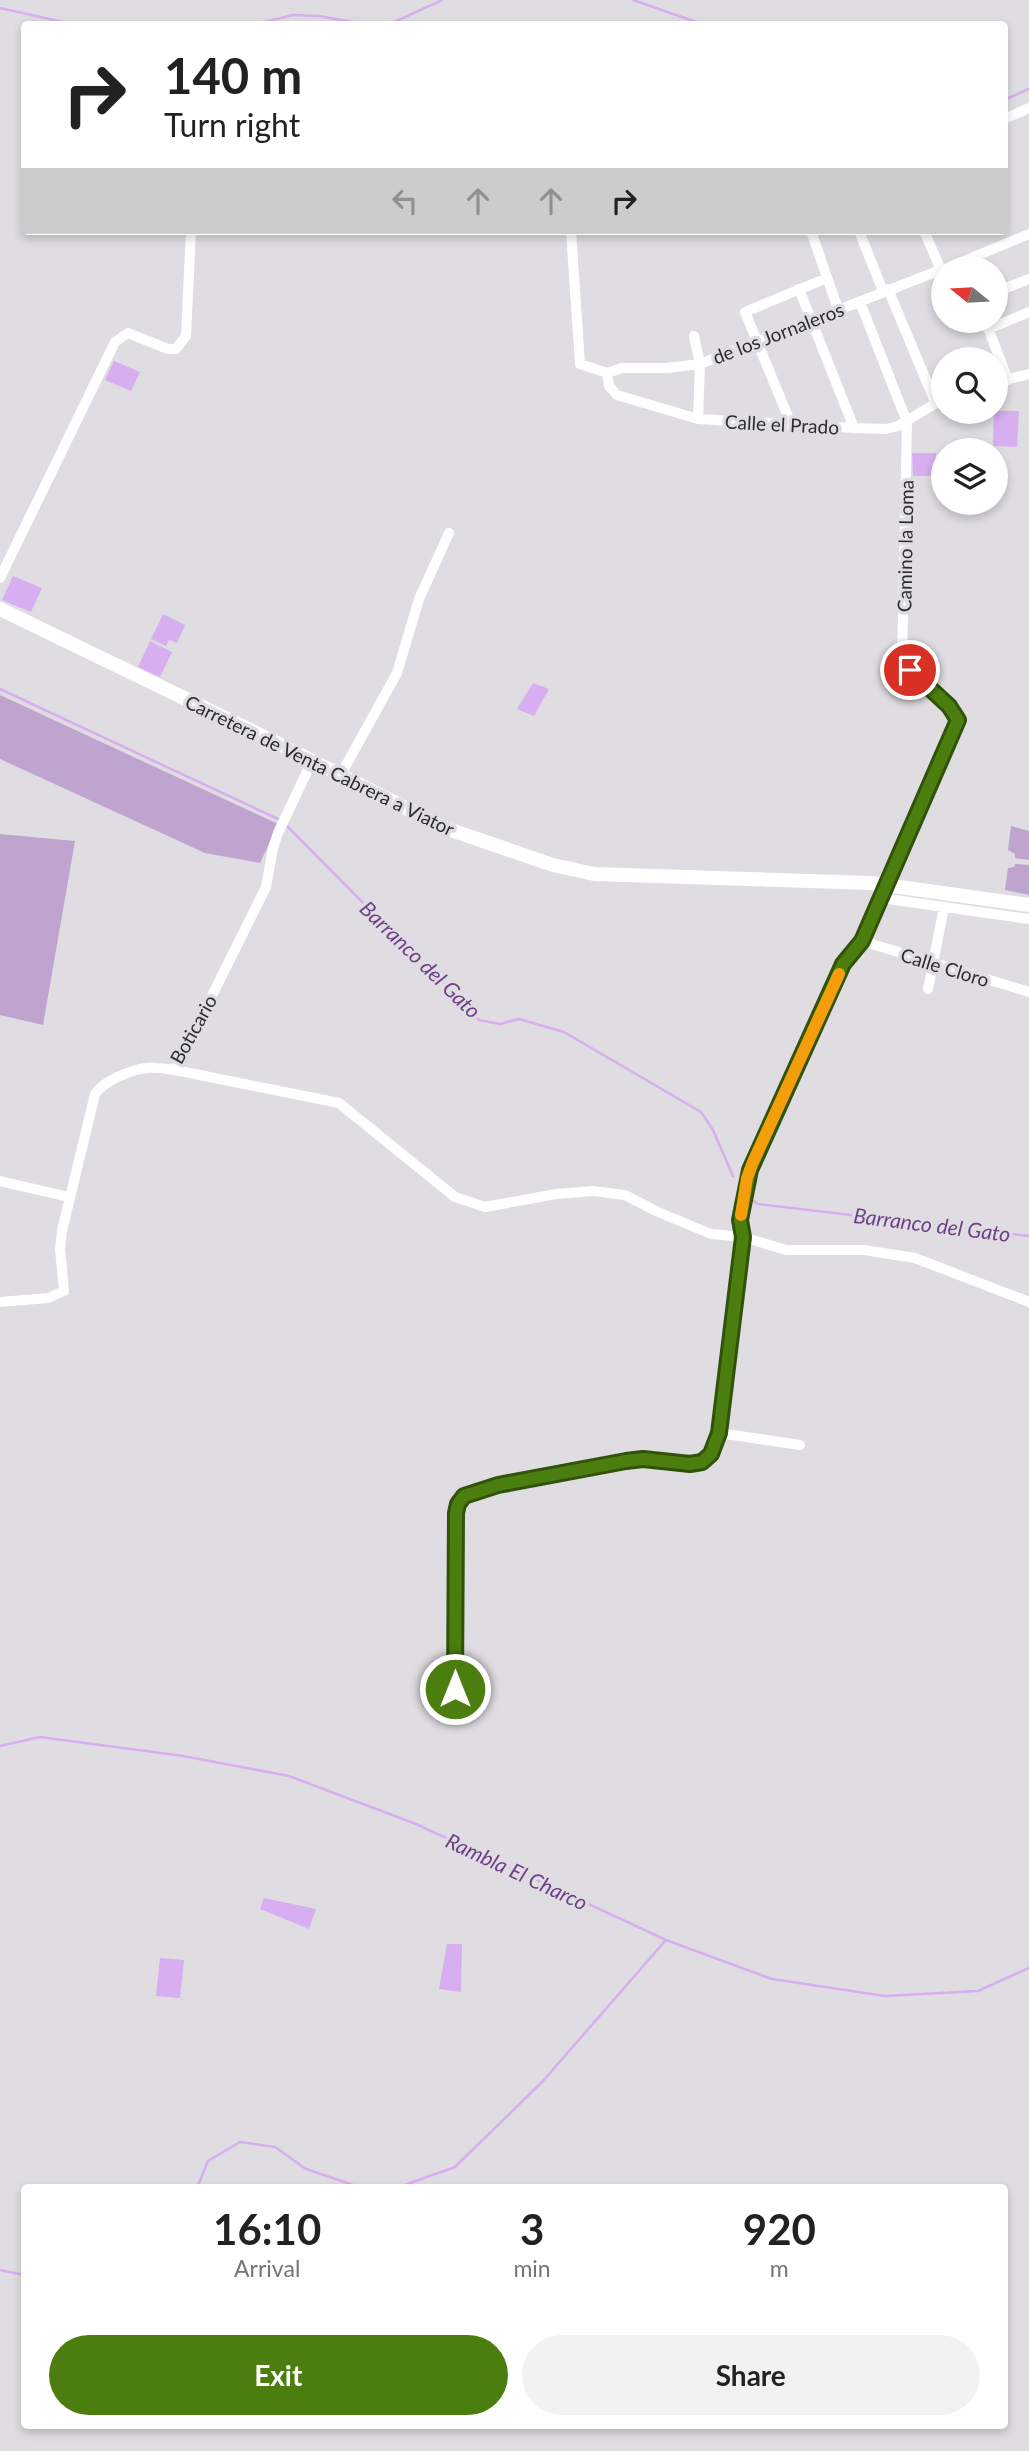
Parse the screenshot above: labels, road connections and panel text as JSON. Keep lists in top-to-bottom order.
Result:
{
  "streets": {
    "street": [
      "de los Jornaleros",
      "Calle el Prado",
      "Camino la Loma",
      "Carretera de Venta Cabrera a Viator",
      "Calle Cloro",
      "Boticario"
    ]
  },
  "crossings": [
    ["de los Jornaleros", "Calle el Prado"],
    ["Calle el Prado", "Camino la Loma"],
    ["Camino la Loma", "Carretera de Venta Cabrera a Viator"],
    ["Carretera de Venta Cabrera a Viator", "Boticario"]
  ],
  "water": ["Barranco del Gato", "Rambla El Charco"],
  "north": "left",
  "page": {
    "turn": ["140 m", "Turn right"],
    "eta": [
      "16:10",
      "Arrival",
      "3",
      "min",
      "920",
      "m"
    ],
    "buttons": ["Exit", "Share"]
  }
}
